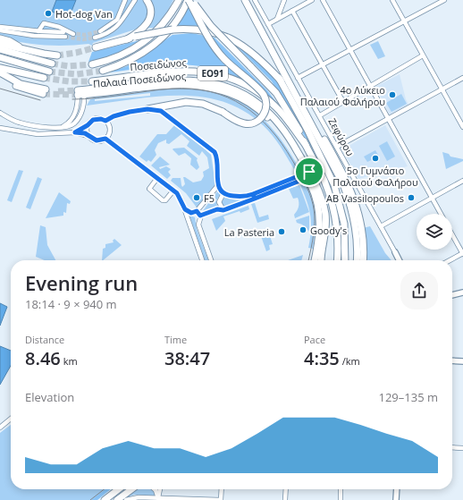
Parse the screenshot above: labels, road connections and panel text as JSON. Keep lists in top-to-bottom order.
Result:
{
  "streets": {
    "main road": ["Ποσειδώνος", "ΕΟ91", "Παλαιά Ποσειδώνος"],
    "street": ["Ζεφύρου"]
  },
  "places": [
    "Hot-dog Van",
    "4ο Λύκειο Παλαιού Φαλήρου",
    "5ο Γυμνάσιο Παλαιού Φαλήρου",
    "F5",
    "AB Vassilopoulos",
    "Goody's",
    "La Pasteria"
  ],
  "page": {
    "heading": ["Evening run", "18:14 · 9 × 940 m"],
    "stats": [
      ["Distance", "8.46 km"],
      ["Time", "38:47"],
      ["Pace", "4:35 /km"]
    ],
    "chart": ["Elevation", "129–135 m"]
  }
}
